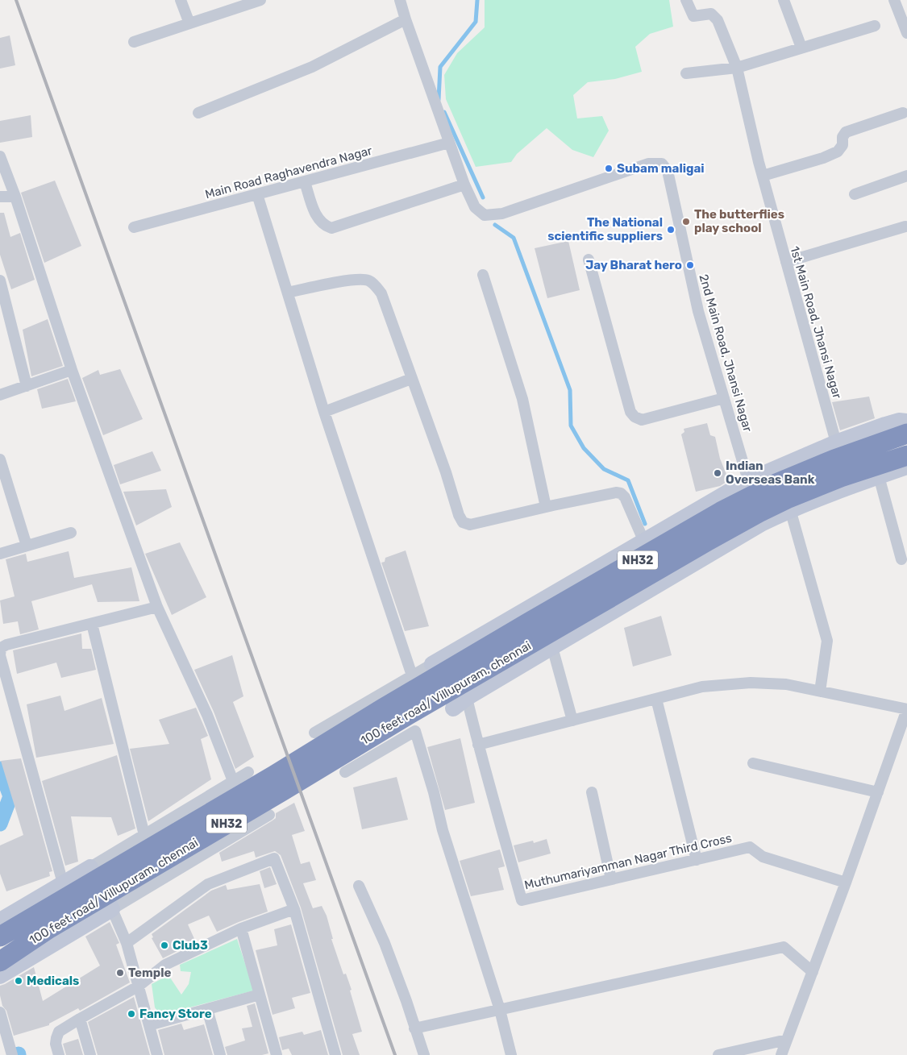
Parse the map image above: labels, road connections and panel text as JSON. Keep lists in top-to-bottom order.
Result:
{
  "streets": {
    "highway": ["NH32", "100 feet road/ Villupuram, chennai"],
    "street": [
      "Main Road Raghavendra Nagar",
      "1st Main Road, Jhansi Nagar",
      "2nd Main Road, Jhansi Nagar",
      "Muthumariyamman Nagar Third Cross"
    ]
  },
  "crossings": [
    ["100 feet road/ Villupuram, chennai", "Muthumariyamman Nagar Third Cross"]
  ],
  "places": [
    "Subam maligai",
    "The butterflies play school",
    "The National scientific suppliers",
    "Jay Bharat hero",
    "Indian Overseas Bank",
    "Club3",
    "Temple",
    "Medicals",
    "Fancy Store"
  ]
}
